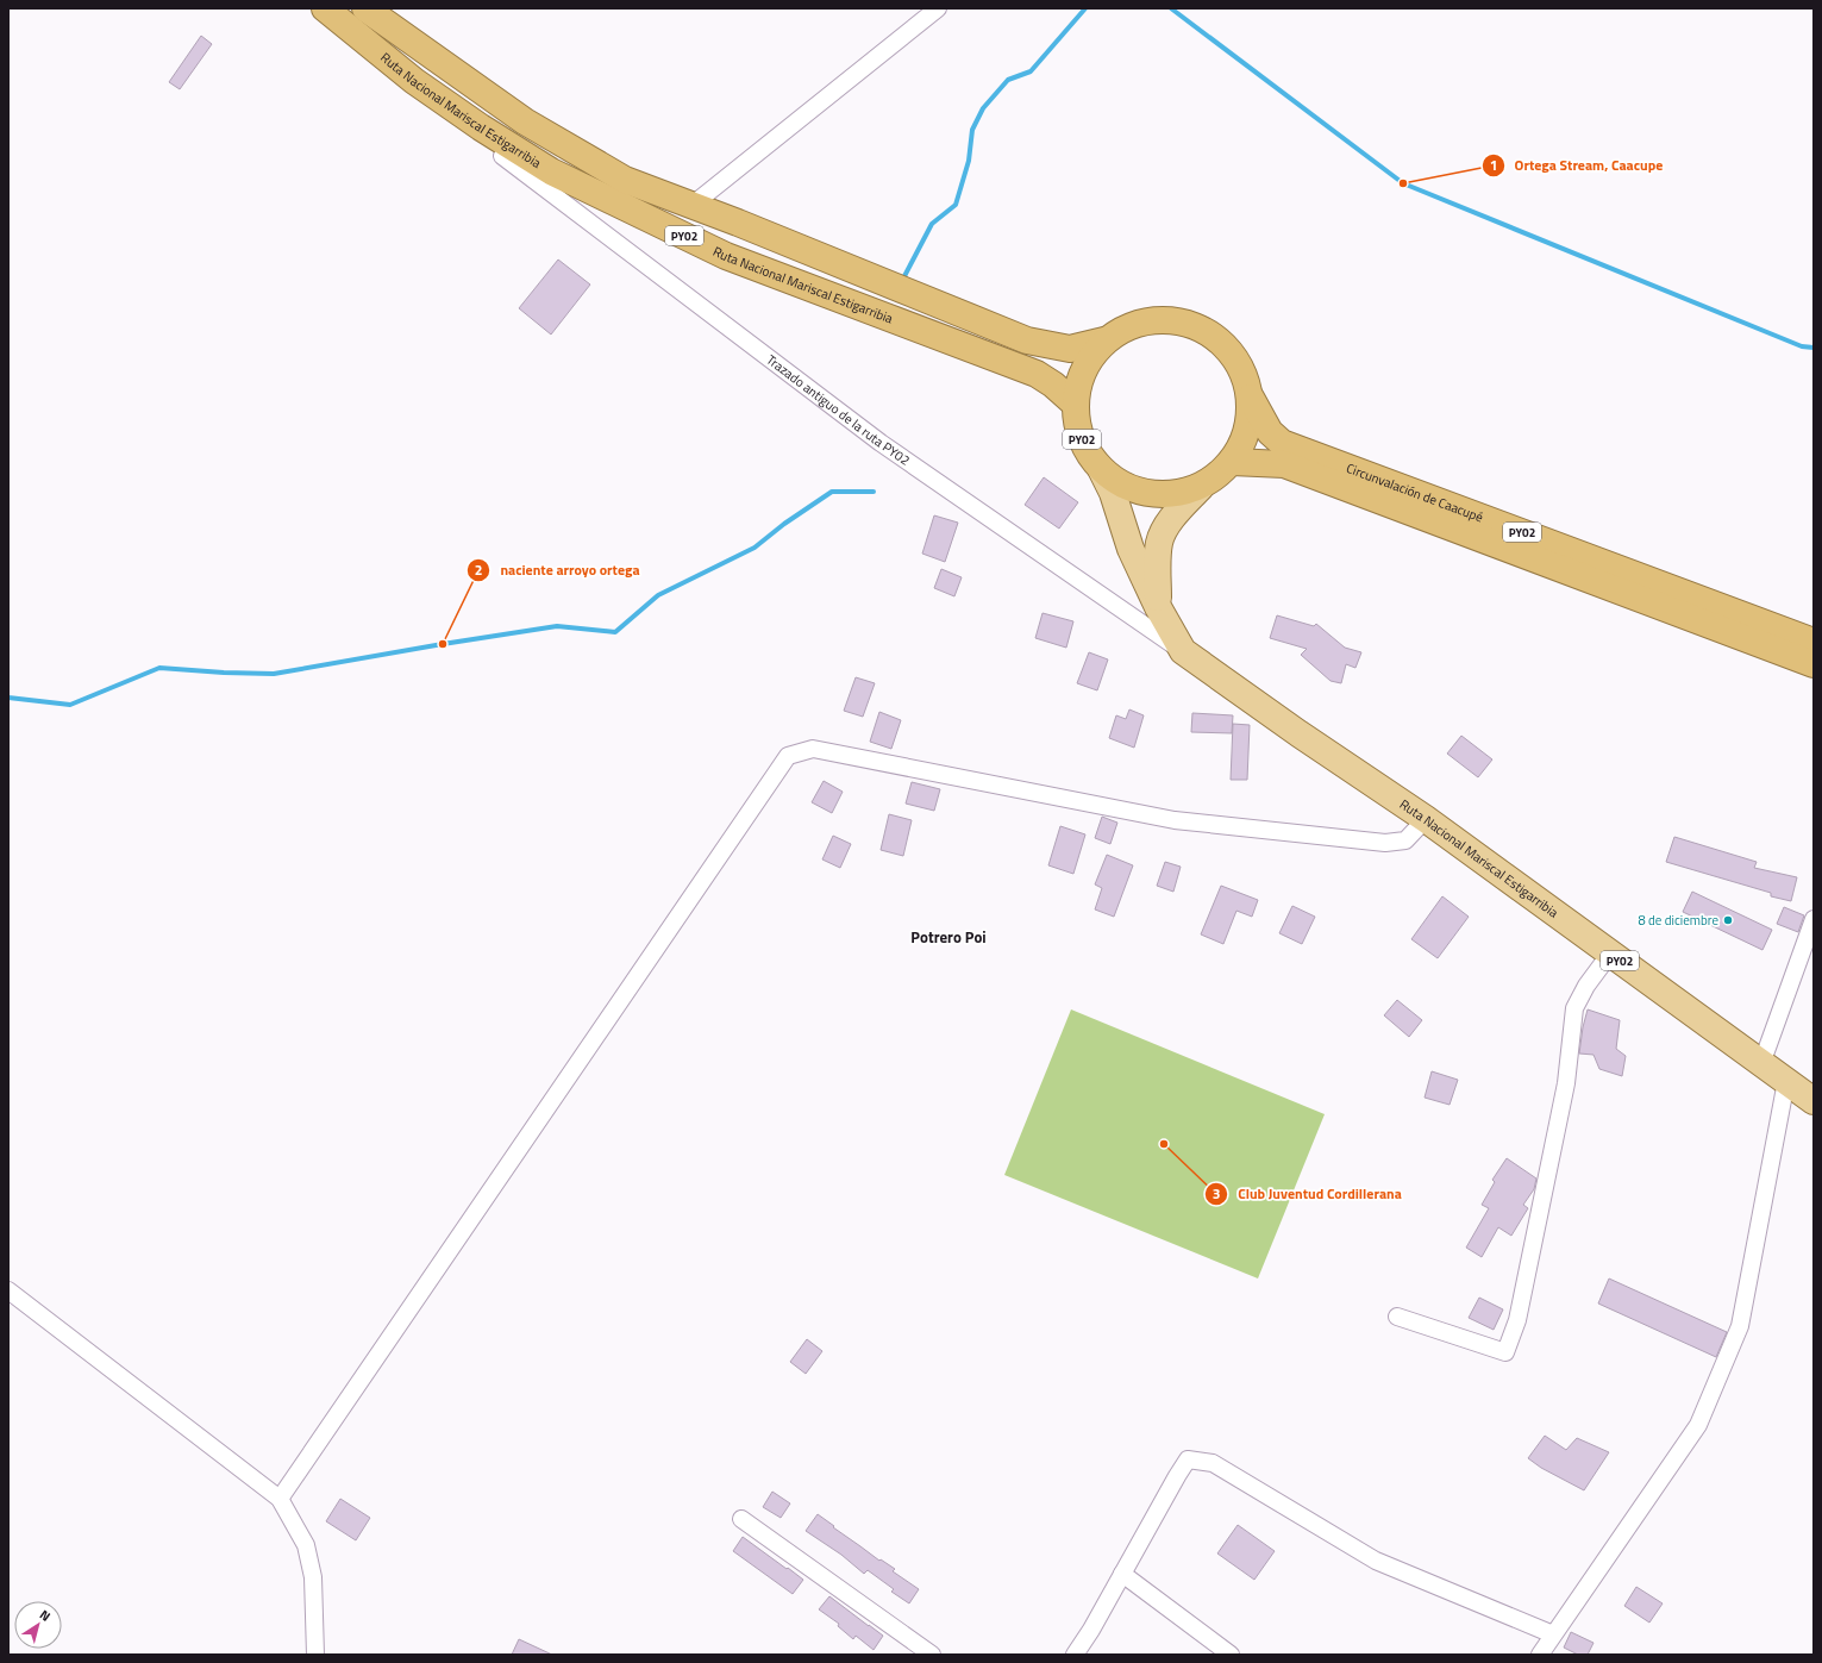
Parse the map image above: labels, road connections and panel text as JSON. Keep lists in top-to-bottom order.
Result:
{
  "streets": {
    "highway": ["Ruta Nacional Mariscal Estigarribia", "PY02", "Circunvalación de Caacupé"],
    "street": ["Trazado antiguo de la ruta PY02"]
  },
  "crossings": [
    ["Ruta Nacional Mariscal Estigarribia", "PY02"],
    ["Ruta Nacional Mariscal Estigarribia", "Trazado antiguo de la ruta PY02"],
    ["PY02", "Circunvalación de Caacupé"]
  ],
  "districts": ["Potrero Poi"],
  "places": [
    "Ortega Stream, Caacupe",
    "naciente arroyo ortega",
    "8 de diciembre",
    "Club Juventud Cordillerana"
  ],
  "north": "top right"
}
